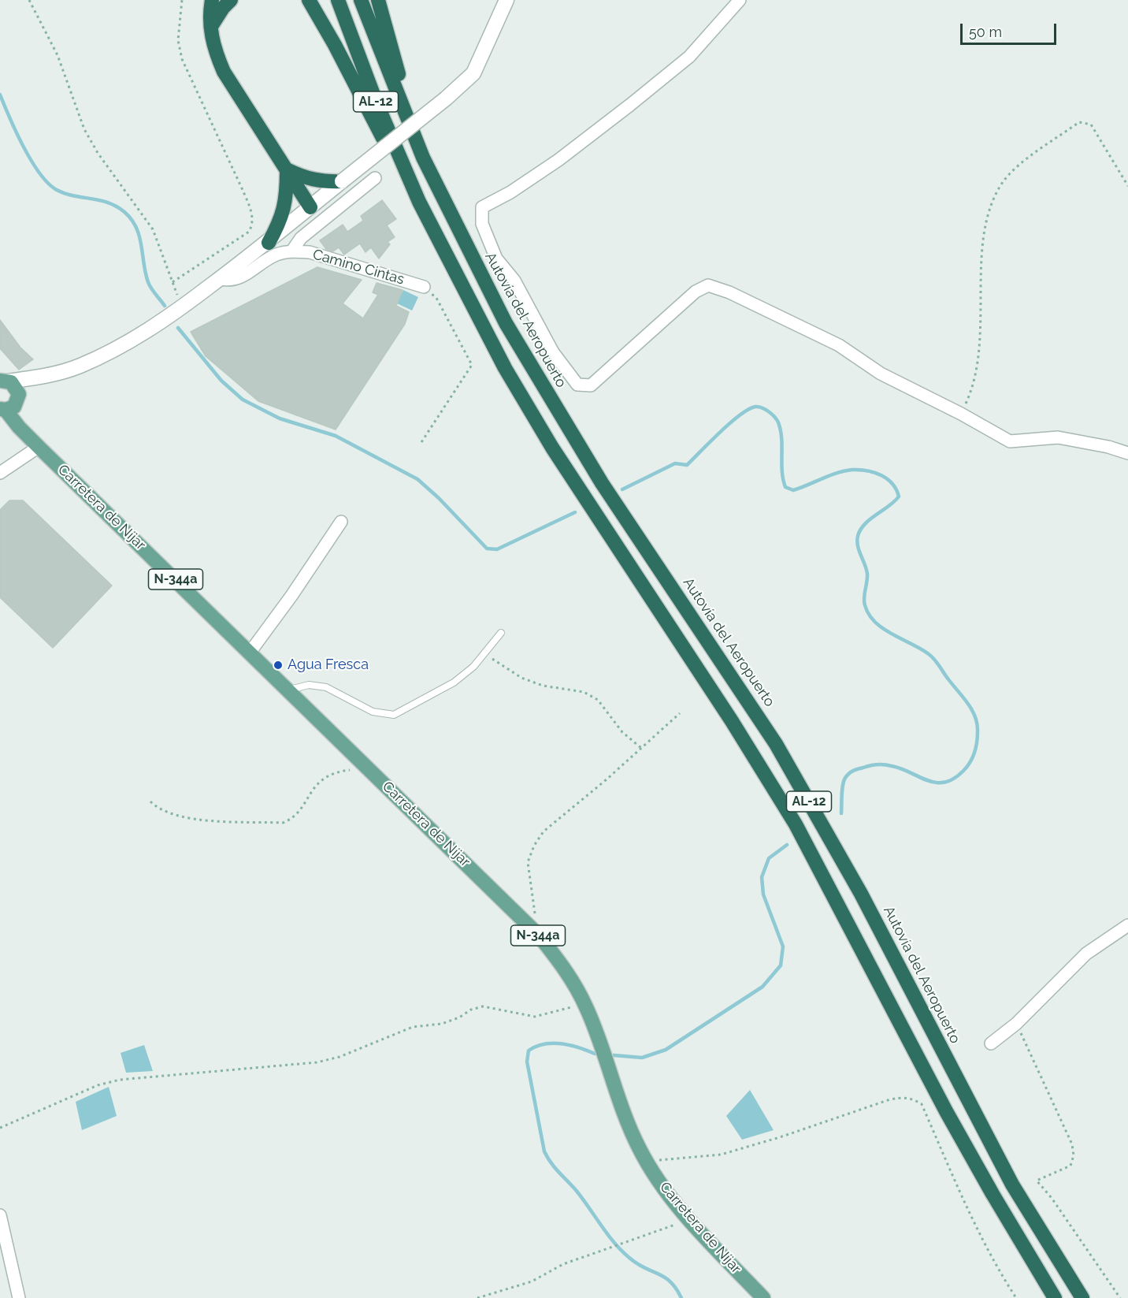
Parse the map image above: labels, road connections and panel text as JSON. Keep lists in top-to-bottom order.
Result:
{
  "streets": {
    "highway": ["AL-12", "Autovía del Aeropuerto"],
    "main road": ["Carretera de Níjar", "N-344a"],
    "street": ["Camino Cintas"]
  },
  "places": ["Agua Fresca"],
  "scale_bar": "50 m"
}
